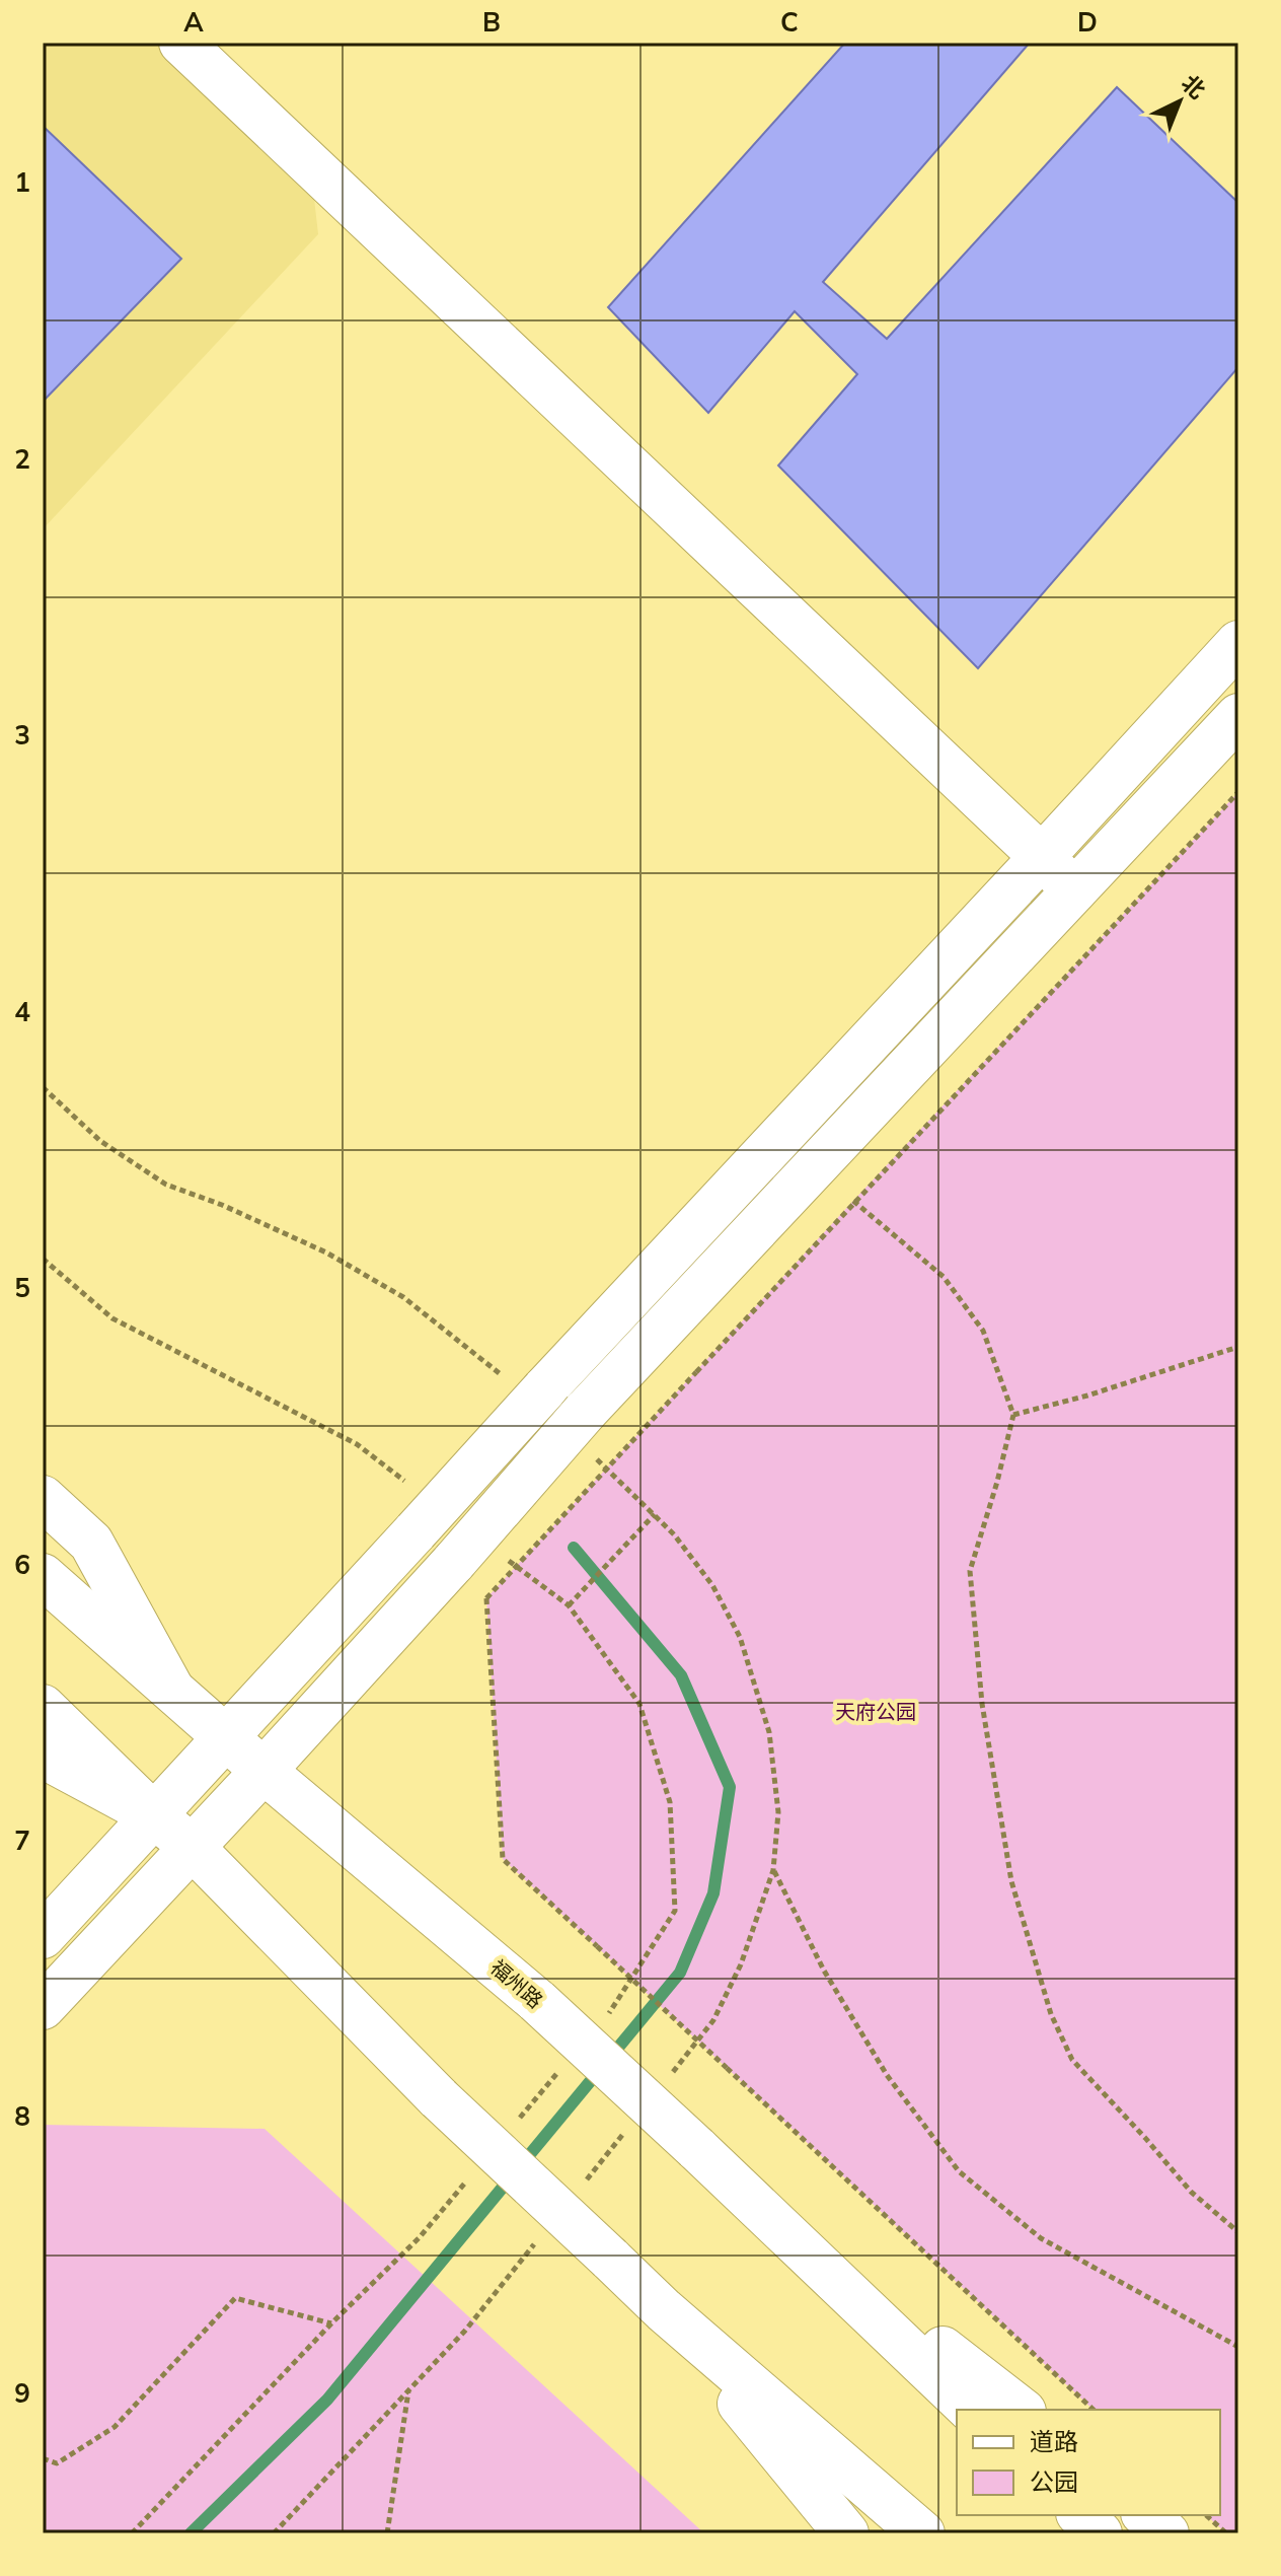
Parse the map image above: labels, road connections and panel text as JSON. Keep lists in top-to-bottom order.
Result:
{
  "streets": {
    "street": ["福州路"]
  },
  "parks": ["天府公园"],
  "legend": ["道路", "公园"],
  "north": "top right",
  "grid": {
    "columns": [
      "A",
      "B",
      "C",
      "D"
    ],
    "rows": [
      "1",
      "2",
      "3",
      "4",
      "5",
      "6",
      "7",
      "8",
      "9"
    ]
  }
}
